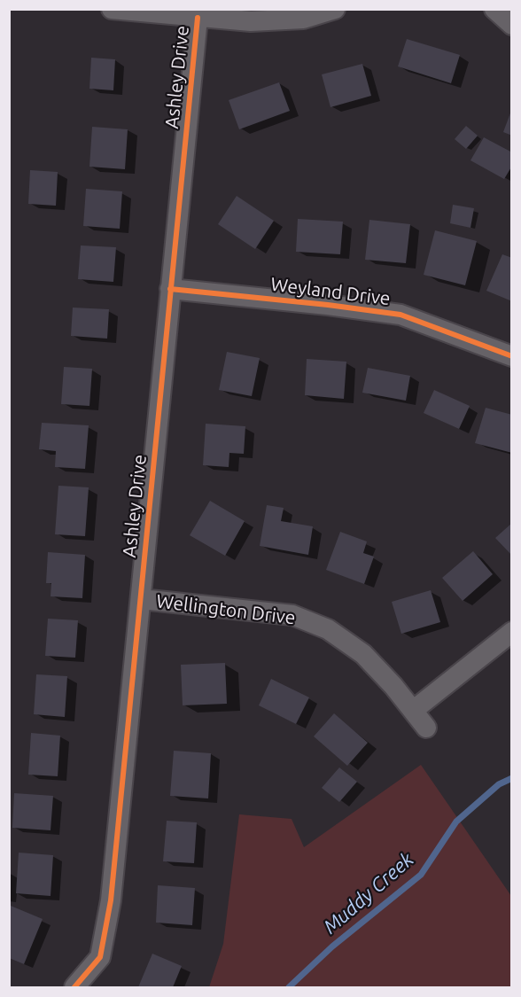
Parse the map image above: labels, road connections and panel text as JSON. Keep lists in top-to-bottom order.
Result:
{
  "streets": {
    "street": ["Ashley Drive", "Weyland Drive", "Wellington Drive"]
  },
  "crossings": [
    ["Ashley Drive", "Weyland Drive"],
    ["Ashley Drive", "Wellington Drive"]
  ],
  "water": ["Muddy Creek"]
}
